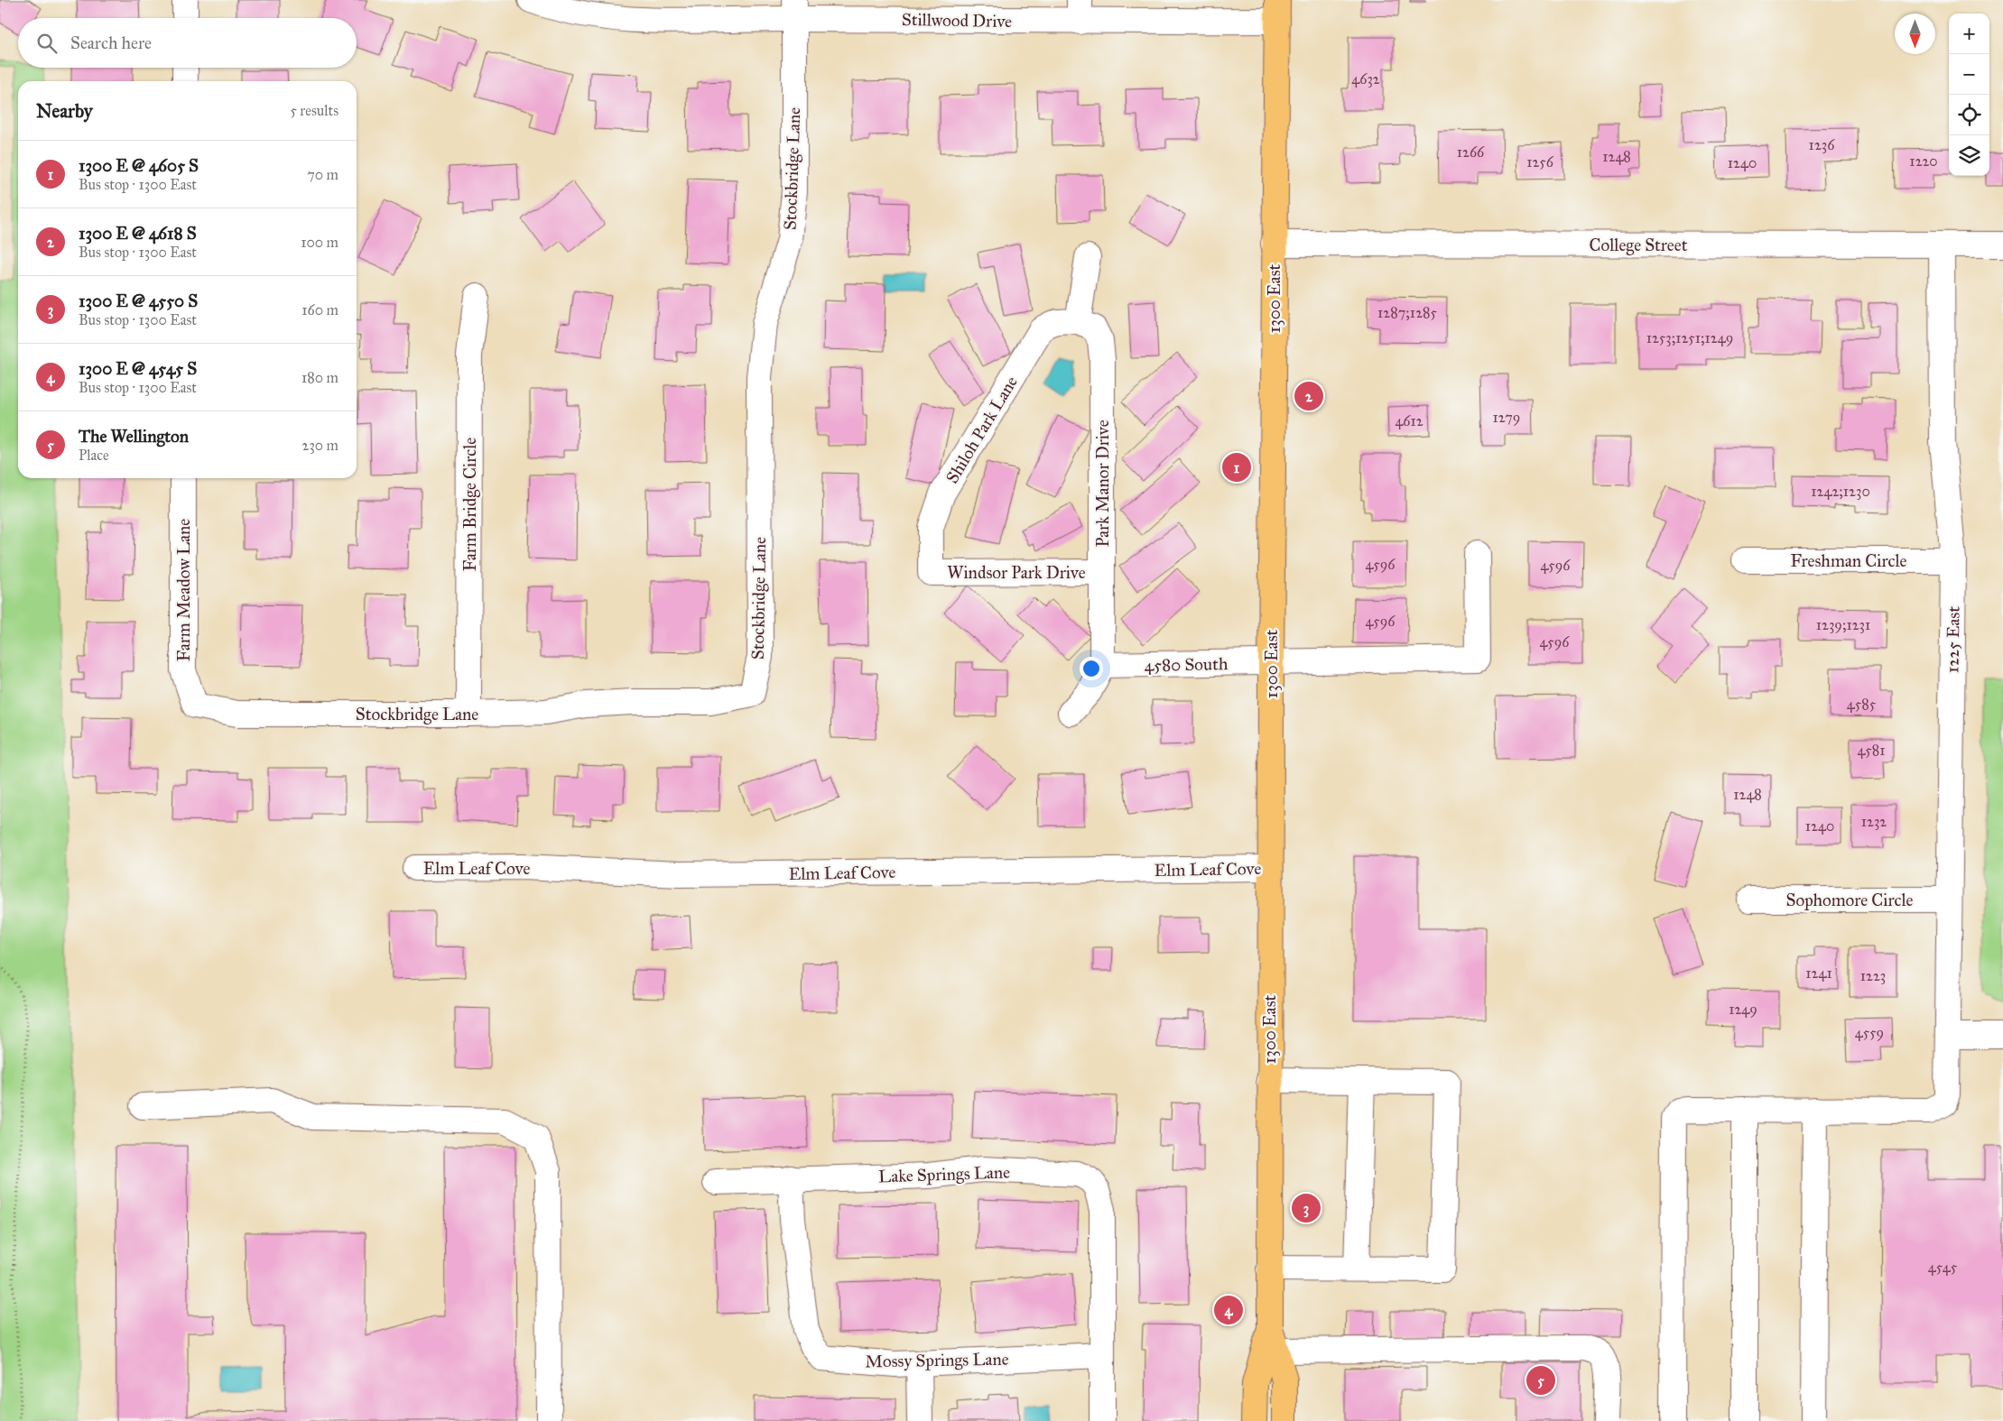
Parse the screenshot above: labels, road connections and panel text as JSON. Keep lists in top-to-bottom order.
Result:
{
  "streets": {
    "main road": ["1300 East"],
    "street": [
      "Stillwood Drive",
      "Stockbridge Lane",
      "College Street",
      "Shiloh Park Lane",
      "Park Manor Drive",
      "Farm Bridge Circle",
      "Freshman Circle",
      "Windsor Park Drive",
      "Farm Meadow Lane",
      "1225 East",
      "4580 South",
      "Elm Leaf Cove",
      "Sophomore Circle",
      "Lake Springs Lane",
      "Mossy Springs Lane"
    ]
  },
  "crossings": [
    ["Stillwood Drive", "Stockbridge Lane"],
    ["Stillwood Drive", "1300 East"],
    ["Stockbridge Lane", "Farm Bridge Circle"],
    ["Stockbridge Lane", "Farm Meadow Lane"],
    ["College Street", "1300 East"],
    ["College Street", "1225 East"],
    ["1300 East", "4580 South"],
    ["1300 East", "Elm Leaf Cove"],
    ["Shiloh Park Lane", "Park Manor Drive"],
    ["Shiloh Park Lane", "Windsor Park Drive"],
    ["Park Manor Drive", "Windsor Park Drive"],
    ["Park Manor Drive", "4580 South"],
    ["Freshman Circle", "1225 East"],
    ["1225 East", "Sophomore Circle"],
    ["Lake Springs Lane", "Mossy Springs Lane"]
  ],
  "house_numbers": [
    "4632",
    "1236",
    "1266",
    "1248",
    "1220",
    "1256",
    "1240",
    "1287;1285",
    "1253;1251;1249",
    "1279",
    "4612",
    "1242;1230",
    "4596",
    "4596",
    "4596",
    "1239;1231",
    "4596",
    "4585",
    "4581",
    "1248",
    "1232",
    "1240",
    "1241",
    "1223",
    "1249",
    "4559",
    "4545"
  ],
  "north": "bottom",
  "page": {
    "map_buttons": ["+", "−"],
    "search": "Search here",
    "heading": ["Nearby", "5 results"],
    "list": [
      {
        "mark": "1",
        "name": "1300 E @ 4605 S",
        "note": "Bus stop · 1300 East",
        "value": "70 m"
      },
      {
        "mark": "2",
        "name": "1300 E @ 4618 S",
        "note": "Bus stop · 1300 East",
        "value": "100 m"
      },
      {
        "mark": "3",
        "name": "1300 E @ 4550 S",
        "note": "Bus stop · 1300 East",
        "value": "160 m"
      },
      {
        "mark": "4",
        "name": "1300 E @ 4545 S",
        "note": "Bus stop · 1300 East",
        "value": "180 m"
      },
      {
        "mark": "5",
        "name": "The Wellington",
        "note": "Place",
        "value": "230 m"
      }
    ],
    "pins": [
      "2",
      "1",
      "3",
      "4",
      "5"
    ]
  }
}
